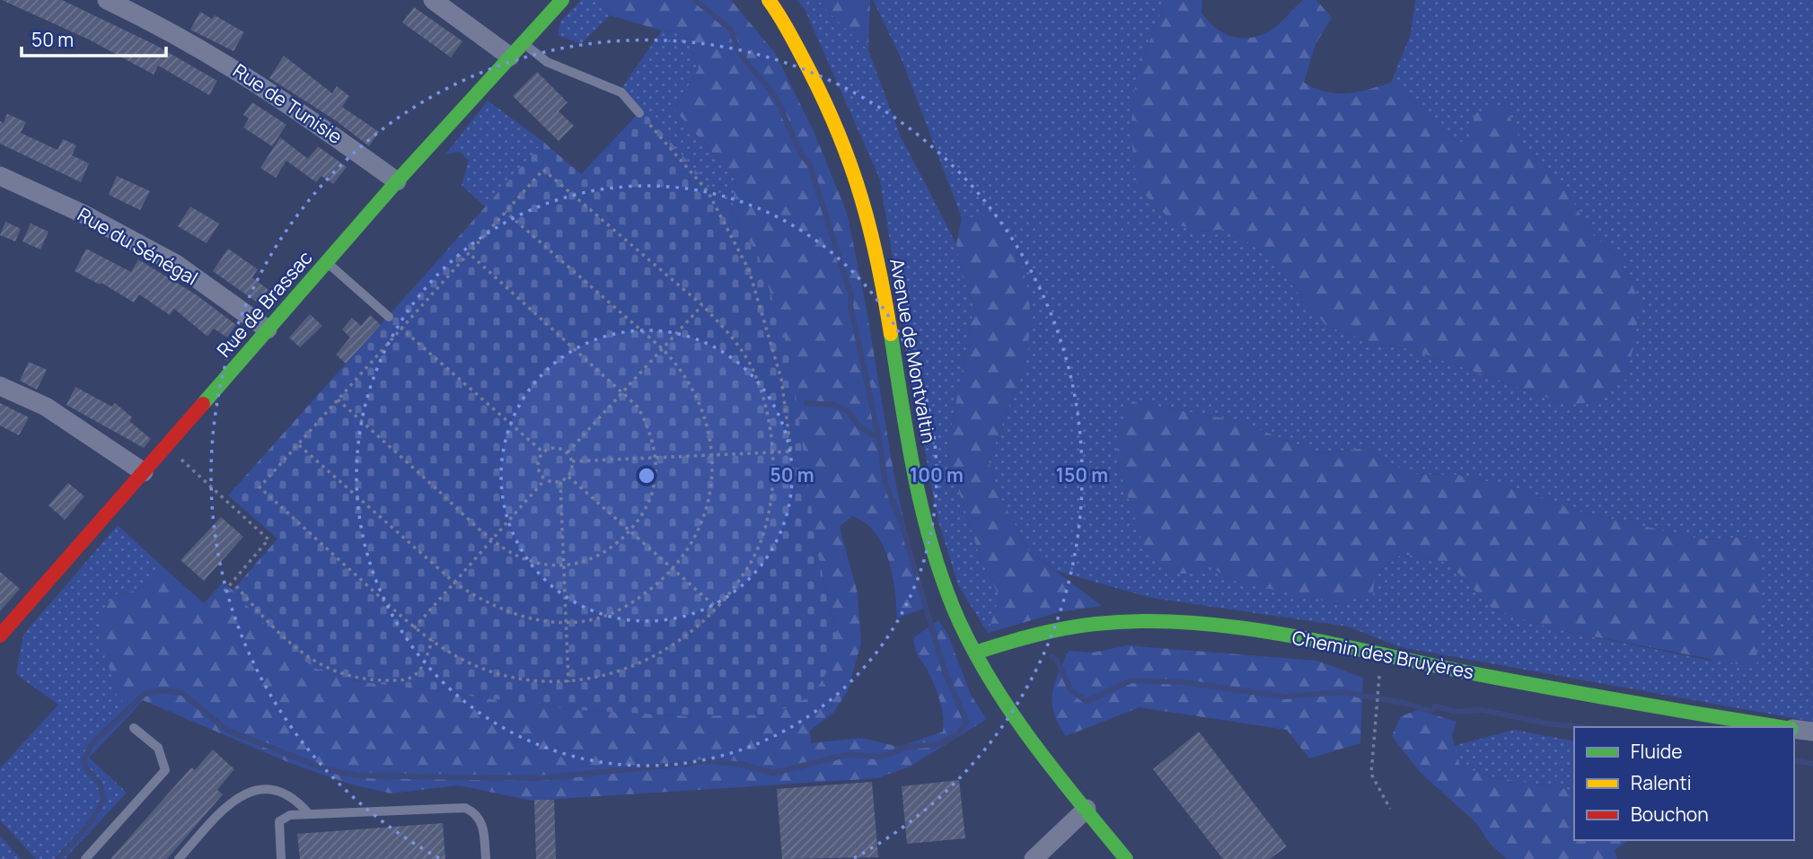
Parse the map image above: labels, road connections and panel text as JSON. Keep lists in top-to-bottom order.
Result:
{
  "streets": {
    "street": [
      "Rue de Tunisie",
      "Rue du Sénégal",
      "Rue de Brassac",
      "Avenue de Montvaltin",
      "Chemin des Bruyères"
    ]
  },
  "crossings": [
    ["Rue de Tunisie", "Rue de Brassac"],
    ["Rue du Sénégal", "Rue de Brassac"],
    ["Avenue de Montvaltin", "Chemin des Bruyères"]
  ],
  "legend": ["Fluide", "Ralenti", "Bouchon"],
  "scale_bar": "50 m",
  "rings": ["50 m", "100 m", "150 m"]
}
